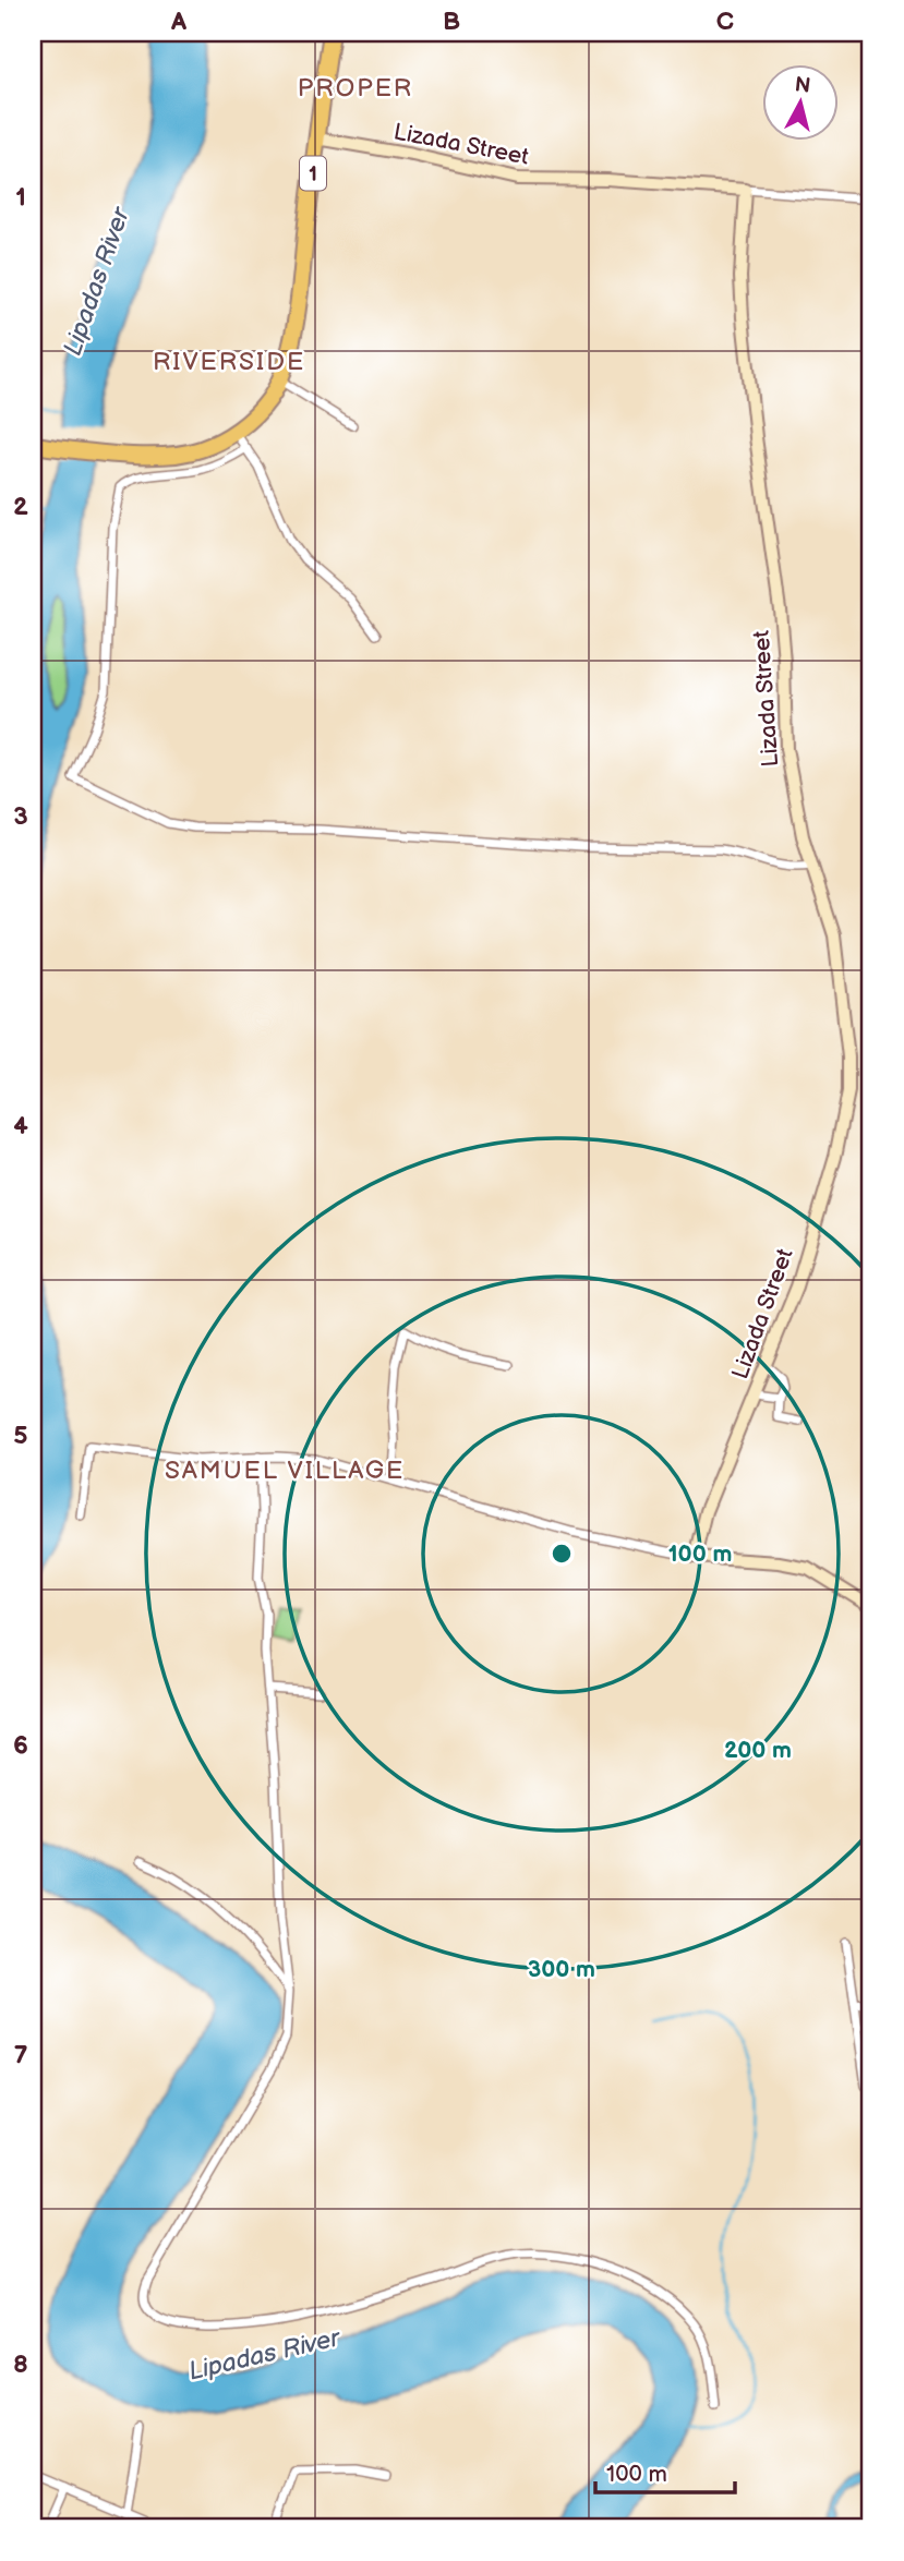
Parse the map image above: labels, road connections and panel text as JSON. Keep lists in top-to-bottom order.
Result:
{
  "streets": {
    "highway": ["1"],
    "street": ["Lizada Street"]
  },
  "crossings": [
    ["Lizada Street", "1"]
  ],
  "districts": ["PROPER", "RIVERSIDE", "SAMUEL VILLAGE"],
  "water": ["Lipadas River"],
  "scale_bar": "100 m",
  "north": "top",
  "grid": {
    "columns": ["A", "B", "C"],
    "rows": [
      "1",
      "2",
      "3",
      "4",
      "5",
      "6",
      "7",
      "8"
    ]
  },
  "rings": ["100 m", "200 m", "300 m"]
}
